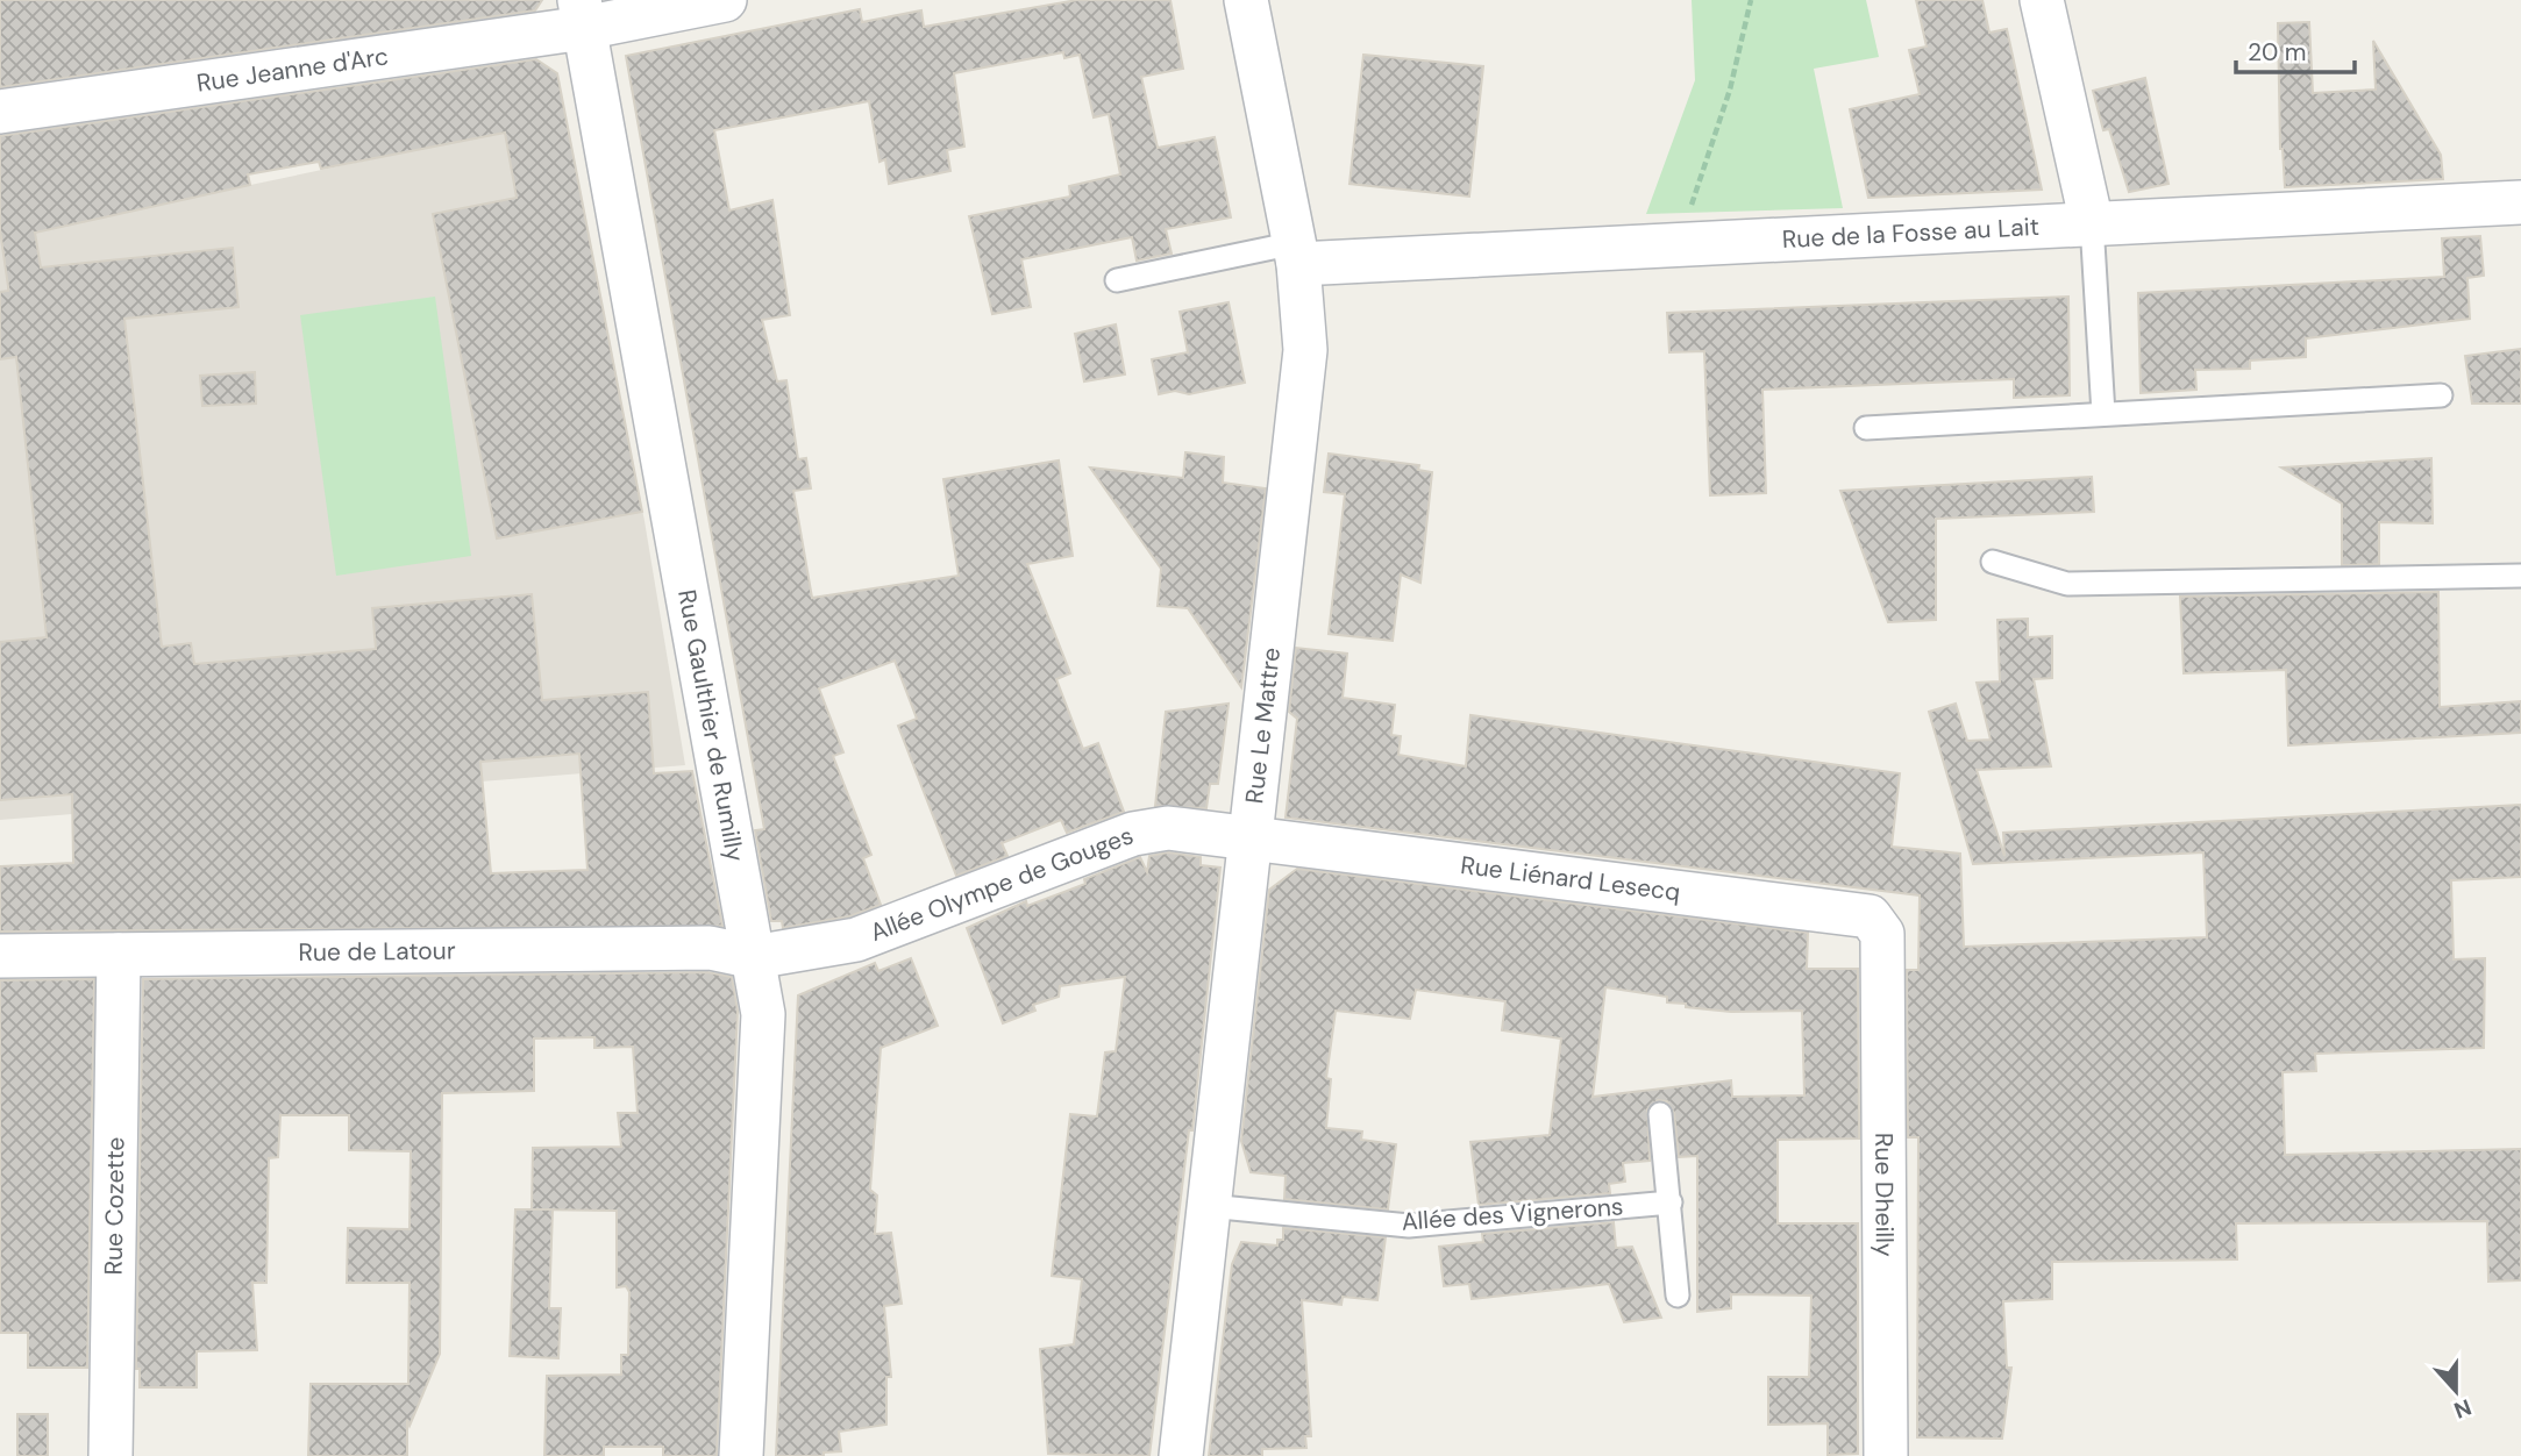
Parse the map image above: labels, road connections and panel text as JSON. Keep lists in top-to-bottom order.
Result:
{
  "streets": {
    "street": [
      "Rue Jeanne d'Arc",
      "Rue de la Fosse au Lait",
      "Rue Gaulthier de Rumilly",
      "Rue Le Mattre",
      "Rue Liénard Lesecq",
      "Allée Olympe de Gouges",
      "Rue de Latour",
      "Rue Dheilly",
      "Rue Cozette"
    ],
    "lane": ["Allée des Vignerons"]
  },
  "crossings": [
    ["Rue Jeanne d'Arc", "Rue Gaulthier de Rumilly"],
    ["Rue de la Fosse au Lait", "Rue Le Mattre"],
    ["Rue Gaulthier de Rumilly", "Allée Olympe de Gouges"],
    ["Rue Gaulthier de Rumilly", "Rue de Latour"],
    ["Rue Le Mattre", "Rue Liénard Lesecq"],
    ["Rue Le Mattre", "Allée Olympe de Gouges"],
    ["Rue Le Mattre", "Allée des Vignerons"],
    ["Rue Liénard Lesecq", "Allée Olympe de Gouges"],
    ["Rue Liénard Lesecq", "Rue Dheilly"],
    ["Allée Olympe de Gouges", "Rue de Latour"],
    ["Rue de Latour", "Rue Cozette"]
  ],
  "scale_bar": "20 m",
  "north": "bottom"
}
